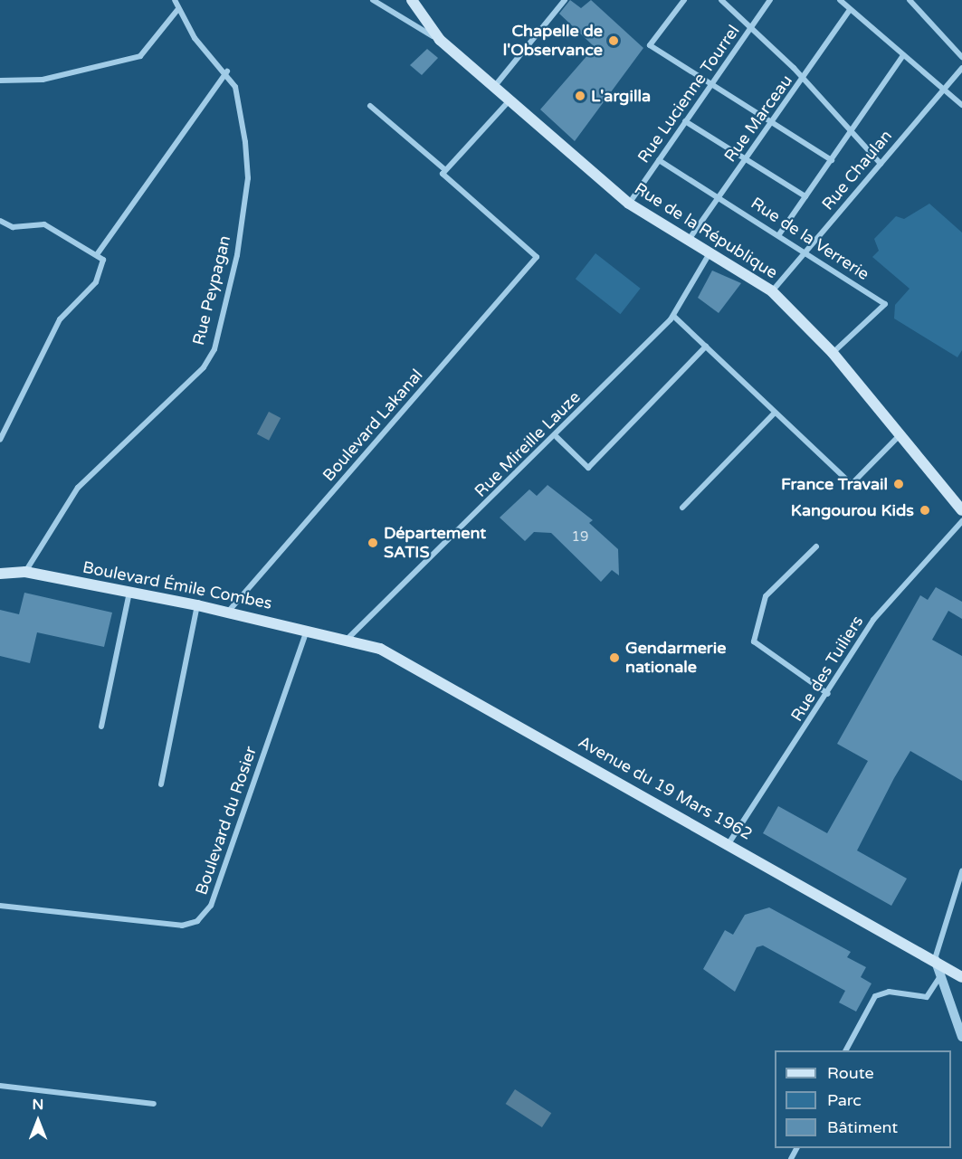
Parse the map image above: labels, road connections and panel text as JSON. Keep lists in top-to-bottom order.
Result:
{
  "streets": {
    "main road": ["Rue de la République", "Boulevard Émile Combes", "Avenue du 19 Mars 1962"],
    "street": [
      "Rue Lucienne Tourrel",
      "Rue Marceau",
      "Rue Chaulan",
      "Rue de la Verrerie",
      "Rue Peypagan",
      "Boulevard Lakanal",
      "Rue Mireille Lauze",
      "Rue des Tuiliers",
      "Boulevard du Rosier"
    ]
  },
  "crossings": [
    ["Rue Lucienne Tourrel", "Rue de la République"],
    ["Rue Lucienne Tourrel", "Rue de la Verrerie"],
    ["Rue Marceau", "Rue de la République"],
    ["Rue Marceau", "Rue de la Verrerie"],
    ["Rue Chaulan", "Rue de la République"],
    ["Rue Chaulan", "Rue de la Verrerie"],
    ["Rue de la République", "Rue de la Verrerie"],
    ["Rue de la République", "Rue Mireille Lauze"],
    ["Rue Peypagan", "Boulevard Émile Combes"],
    ["Boulevard Lakanal", "Boulevard Émile Combes"],
    ["Rue Mireille Lauze", "Boulevard Émile Combes"],
    ["Rue Mireille Lauze", "Avenue du 19 Mars 1962"],
    ["Boulevard Émile Combes", "Avenue du 19 Mars 1962"],
    ["Boulevard Émile Combes", "Boulevard du Rosier"],
    ["Rue des Tuiliers", "Avenue du 19 Mars 1962"]
  ],
  "places": [
    "Chapelle de l'Observance",
    "L'argilla",
    "France Travail",
    "Kangourou Kids",
    "Département SATIS",
    "Gendarmerie nationale"
  ],
  "house_numbers": ["19"],
  "legend": ["Route", "Parc", "Bâtiment"],
  "north": "top"
}
